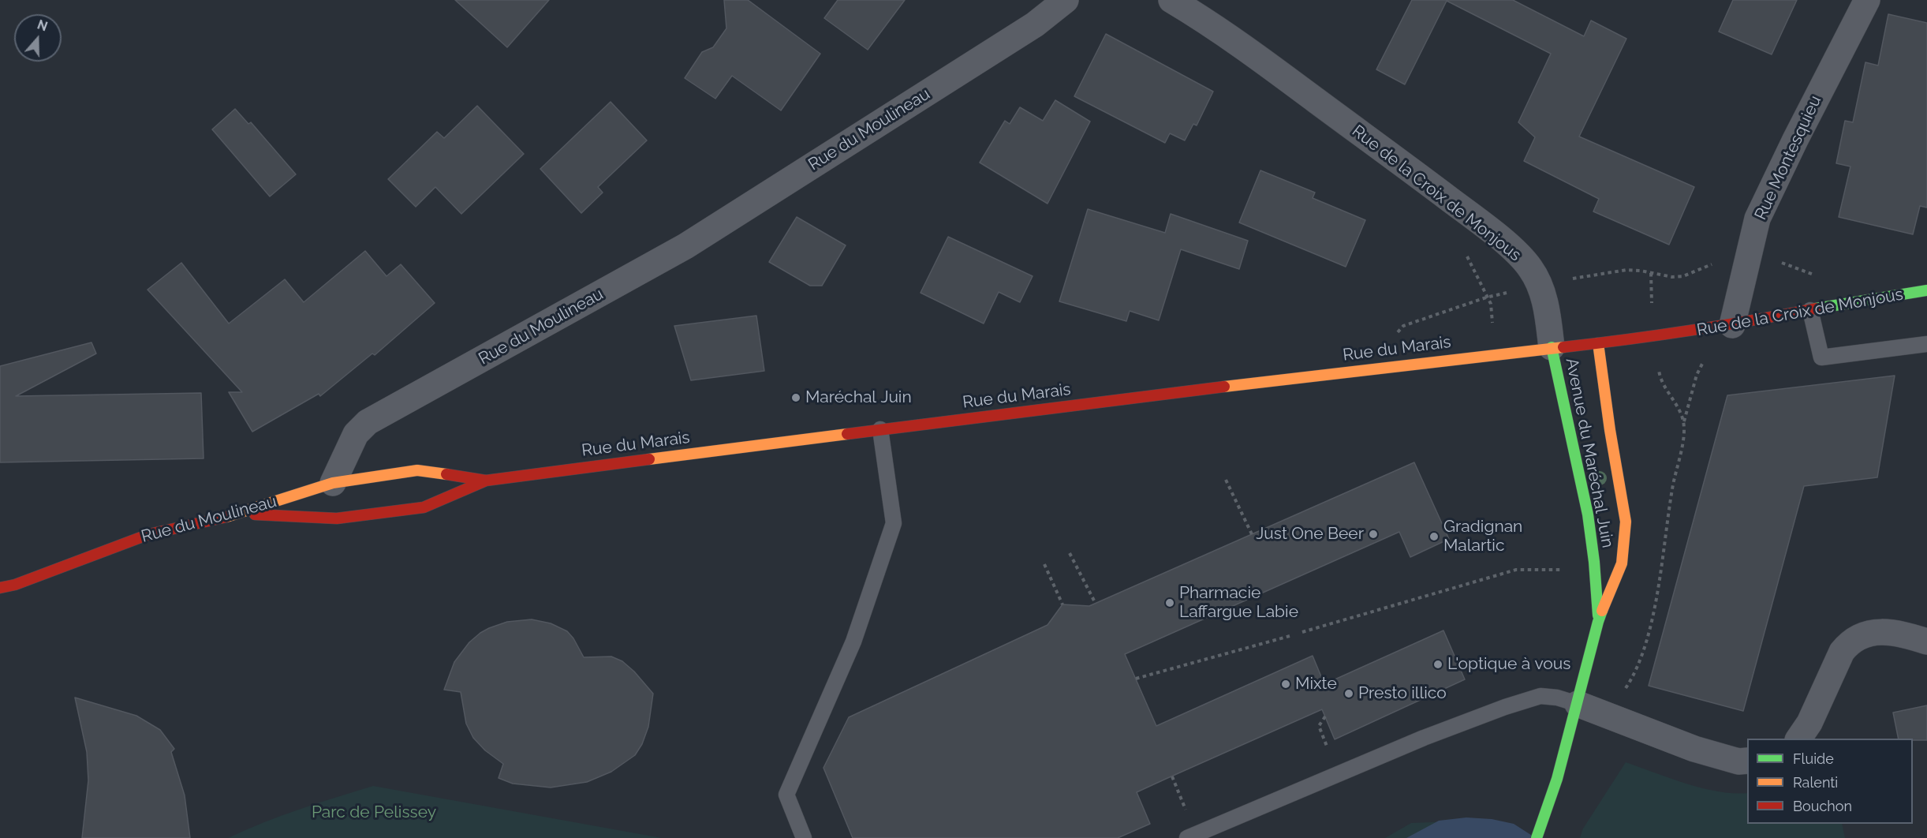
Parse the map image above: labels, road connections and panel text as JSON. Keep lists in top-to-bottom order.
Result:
{
  "streets": {
    "main road": [
      "Rue du Moulineau",
      "Rue de la Croix de Monjous",
      "Rue du Marais",
      "Avenue du Maréchal Juin"
    ],
    "street": ["Rue Montesquieu"]
  },
  "crossings": [
    ["Rue du Moulineau", "Rue du Marais"],
    ["Rue Montesquieu", "Rue de la Croix de Monjous"],
    ["Rue de la Croix de Monjous", "Rue du Marais"],
    ["Rue de la Croix de Monjous", "Avenue du Maréchal Juin"],
    ["Rue du Marais", "Avenue du Maréchal Juin"]
  ],
  "parks": ["Parc de Pelissey"],
  "places": [
    "Maréchal Juin",
    "Just One Beer",
    "Gradignan Malartic",
    "Pharmacie Laffargue Labie",
    "L'optique à vous",
    "Mixte",
    "Presto illico"
  ],
  "legend": ["Fluide", "Ralenti", "Bouchon"],
  "north": "top"
}
